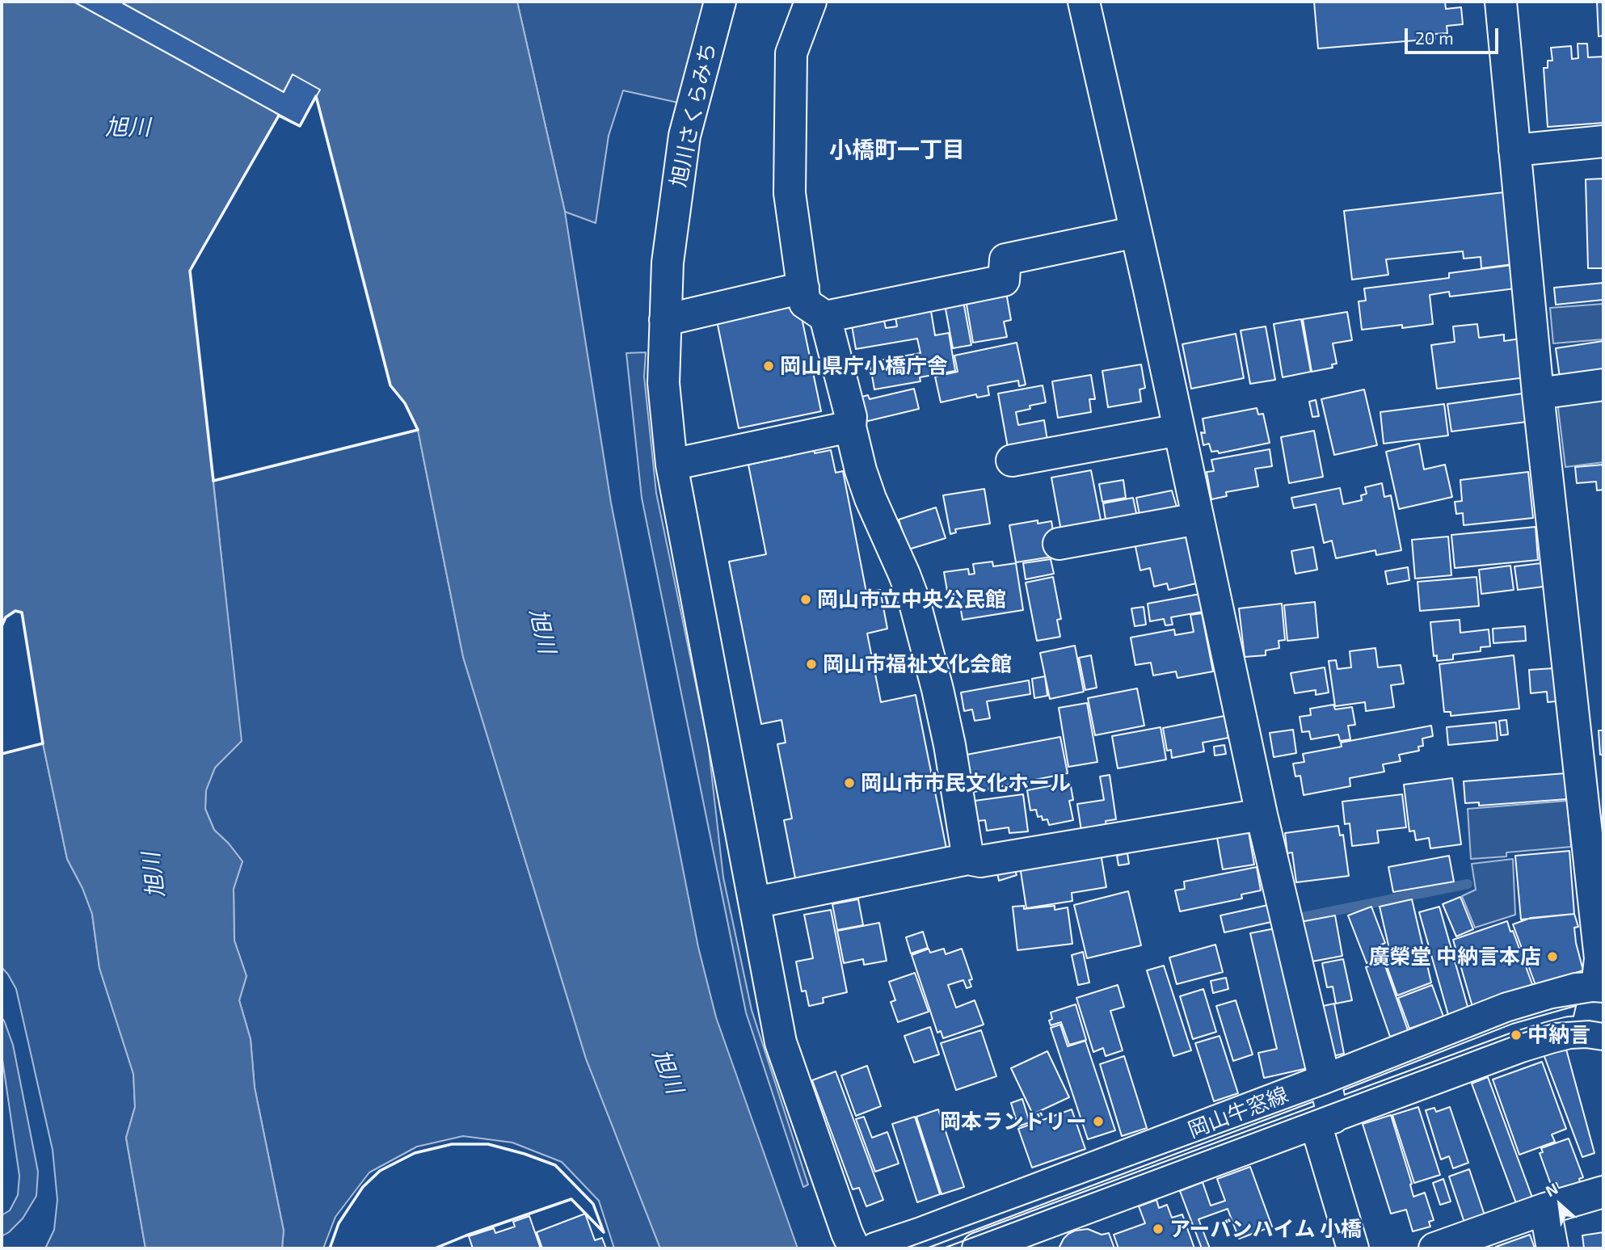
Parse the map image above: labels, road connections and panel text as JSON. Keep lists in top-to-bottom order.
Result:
{
  "streets": {
    "street": ["旭川さくらみち", "岡山牛窓線"]
  },
  "districts": ["小橋町一丁目"],
  "water": ["旭川"],
  "places": [
    "岡山県庁小橋庁舎",
    "岡山市立中央公民館",
    "岡山市福祉文化会館",
    "岡山市市民文化ホール",
    "廣榮堂 中納言本店",
    "中納言",
    "岡本ランドリー",
    "アーバンハイム 小橋"
  ],
  "scale_bar": "20 m",
  "north": "top left"
}
